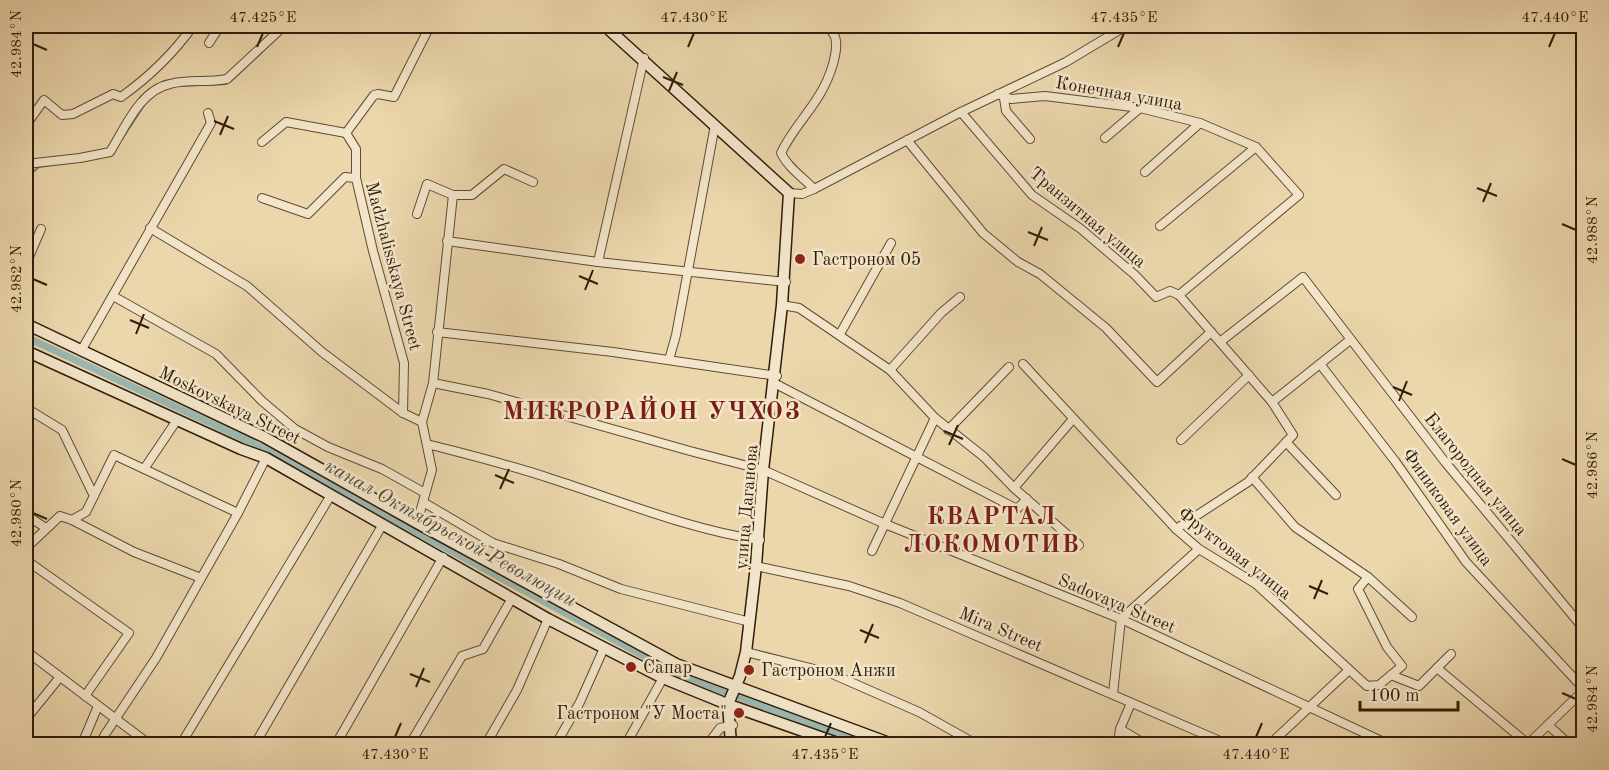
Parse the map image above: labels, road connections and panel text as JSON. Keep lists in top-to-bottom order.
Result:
{
  "streets": {
    "main road": ["Moskovskaya Street", "улица Даганова"],
    "street": [
      "Конечная улица",
      "Транзитная улица",
      "Madzhalisskaya Street",
      "Благородная улица",
      "Финиковая улица",
      "Фруктовая улица",
      "Sadovaya Street",
      "Mira Street"
    ]
  },
  "crossings": [
    ["Конечная улица", "Транзитная улица"],
    ["Конечная улица", "улица Даганова"],
    ["Moskovskaya Street", "улица Даганова"],
    ["улица Даганова", "Sadovaya Street"],
    ["улица Даганова", "Mira Street"]
  ],
  "districts": ["МИКРОРАЙОН УЧХОЗ", "КВАРТАЛ ЛОКОМОТИВ"],
  "water": ["канал Октябрьской Революции"],
  "places": [
    "Гастроном 05",
    "Сапар",
    "Гастроном Анжи",
    "Гастроном \"У Моста\""
  ],
  "scale_bar": "100 m",
  "coordinates": [
    "47.425°E",
    "47.430°E",
    "47.435°E",
    "47.440°E",
    "42.984°N",
    "42.988°N",
    "42.982°N",
    "42.986°N",
    "42.980°N"
  ]
}
